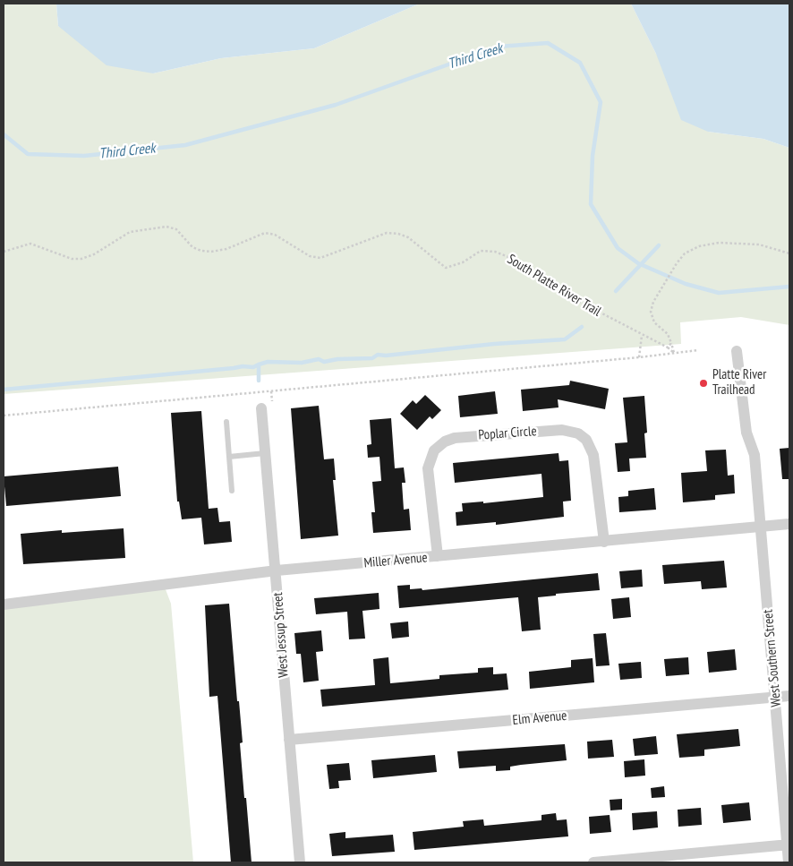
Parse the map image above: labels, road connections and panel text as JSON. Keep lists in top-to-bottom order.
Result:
{
  "streets": {
    "street": [
      "Poplar Circle",
      "Miller Avenue",
      "West Jessup Street",
      "West Southern Street",
      "Elm Avenue"
    ],
    "path": ["South Platte River Trail"]
  },
  "crossings": [
    ["Poplar Circle", "Miller Avenue"],
    ["Miller Avenue", "West Jessup Street"],
    ["Miller Avenue", "West Southern Street"],
    ["West Jessup Street", "Elm Avenue"],
    ["West Southern Street", "Elm Avenue"]
  ],
  "water": ["Third Creek"],
  "places": ["Platte River Trailhead"]
}
